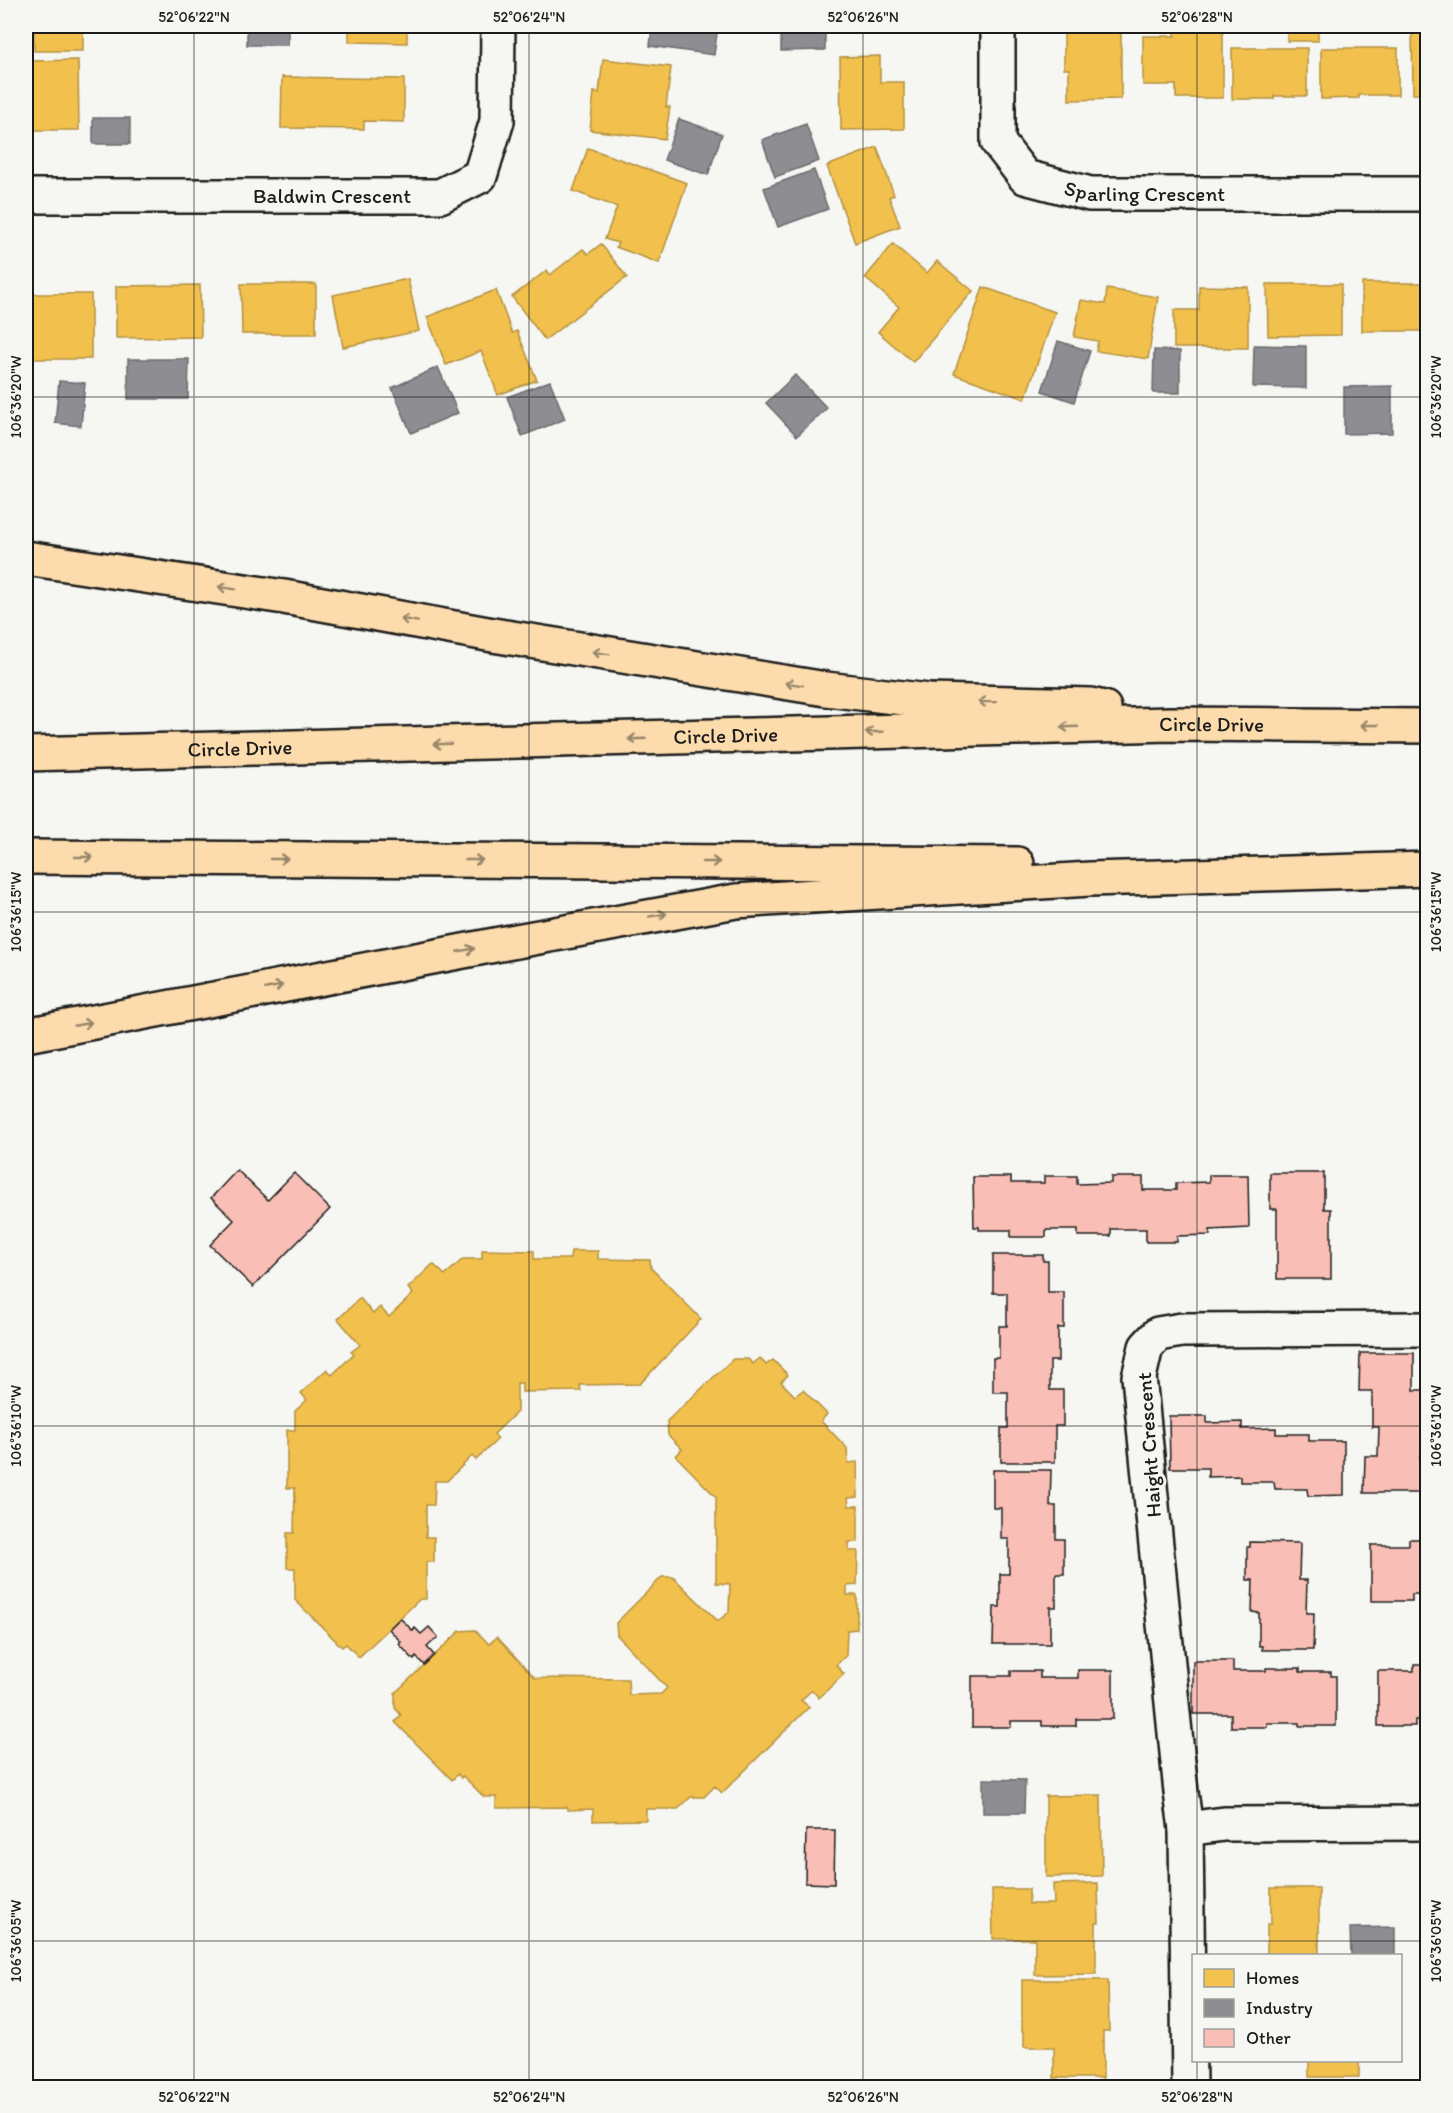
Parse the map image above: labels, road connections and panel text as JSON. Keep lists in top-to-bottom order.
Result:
{
  "streets": {
    "highway": ["Circle Drive"],
    "street": ["Sparling Crescent", "Baldwin Crescent", "Haight Crescent"]
  },
  "legend": ["Homes", "Industry", "Other"],
  "coordinates": [
    "52°06'22\"N",
    "52°06'24\"N",
    "52°06'26\"N",
    "52°06'28\"N",
    "106°36'20\"W",
    "106°36'15\"W",
    "106°36'10\"W",
    "106°36'05\"W"
  ]
}
